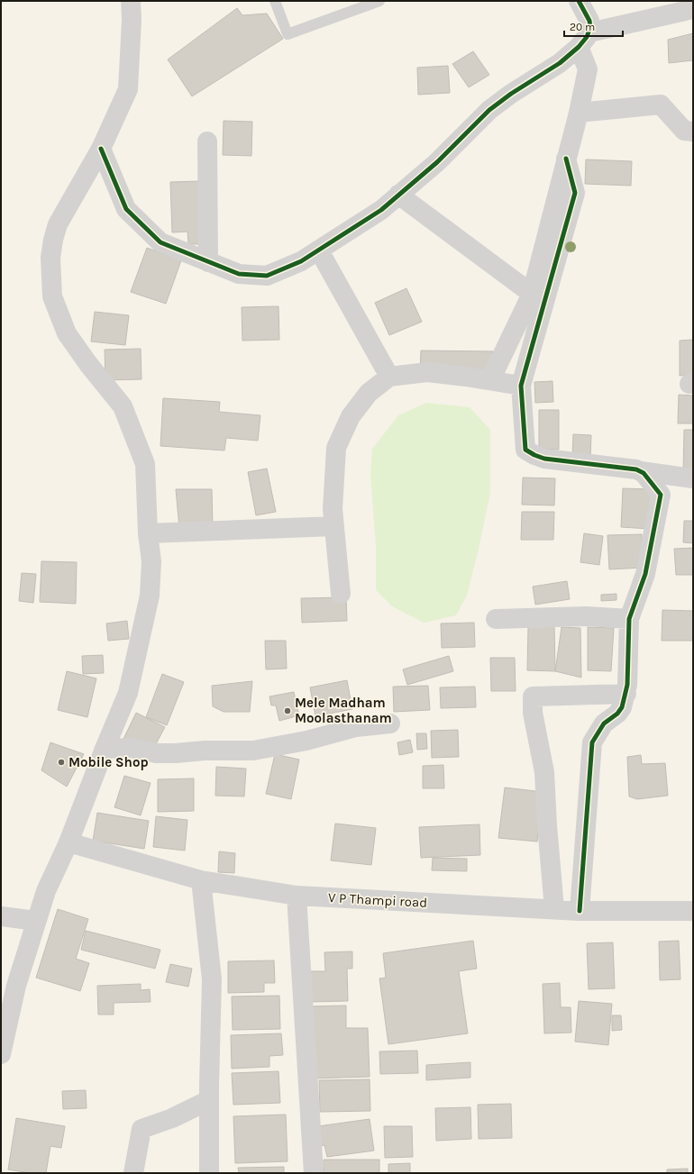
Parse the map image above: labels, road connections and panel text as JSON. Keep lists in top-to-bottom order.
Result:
{
  "streets": {
    "street": ["V P Thampi road"]
  },
  "places": ["Mele Madham Moolasthanam", "Mobile Shop"],
  "scale_bar": "20 m"
}
